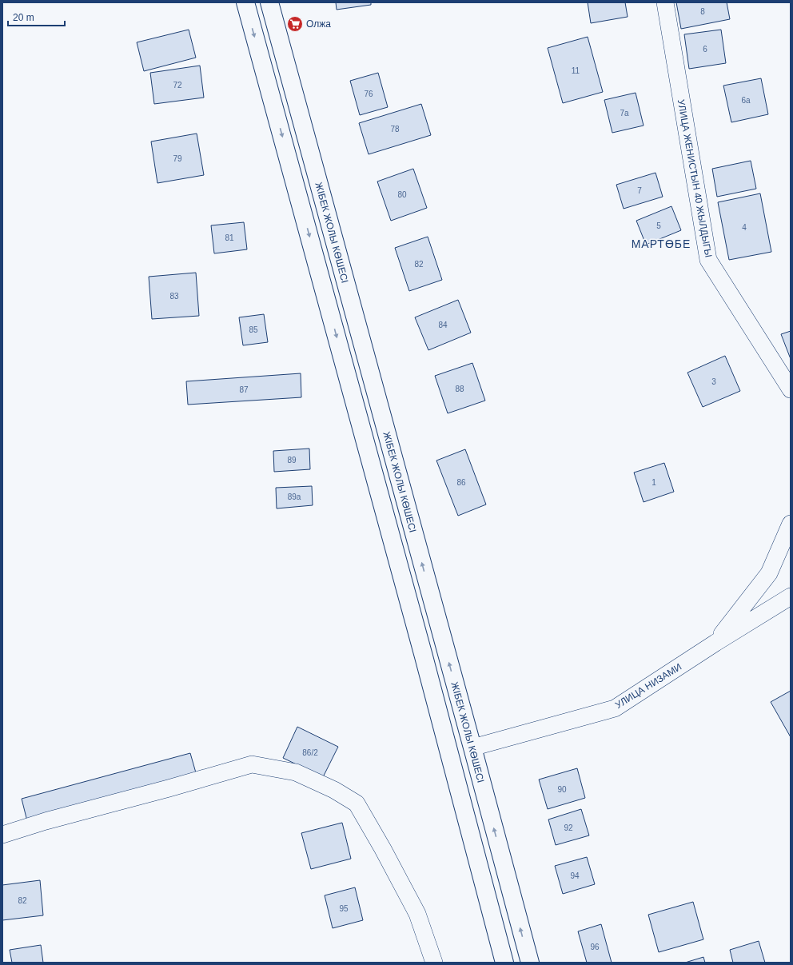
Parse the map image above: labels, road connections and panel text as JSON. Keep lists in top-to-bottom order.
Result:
{
  "streets": {
    "main road": ["ЖІБЕК ЖОЛЫ КӨШЕСІ"],
    "street": ["УЛИЦА ЖЕНИСТЫН 40 ЖЫЛДЫГЫ", "УЛИЦА НИЗАМИ"]
  },
  "crossings": [
    ["ЖІБЕК ЖОЛЫ КӨШЕСІ", "УЛИЦА НИЗАМИ"]
  ],
  "districts": ["МАРТӨБЕ"],
  "places": {
    "supermarket": ["Олжа"]
  },
  "house_numbers": [
    "8",
    "6",
    "11",
    "72",
    "76",
    "6а",
    "7а",
    "78",
    "79",
    "7",
    "80",
    "5",
    "4",
    "81",
    "82",
    "83",
    "84",
    "85",
    "3",
    "88",
    "87",
    "89",
    "86",
    "1",
    "89а",
    "86/2",
    "90",
    "92",
    "94",
    "82",
    "95",
    "96"
  ],
  "scale_bar": "20 m"
}
